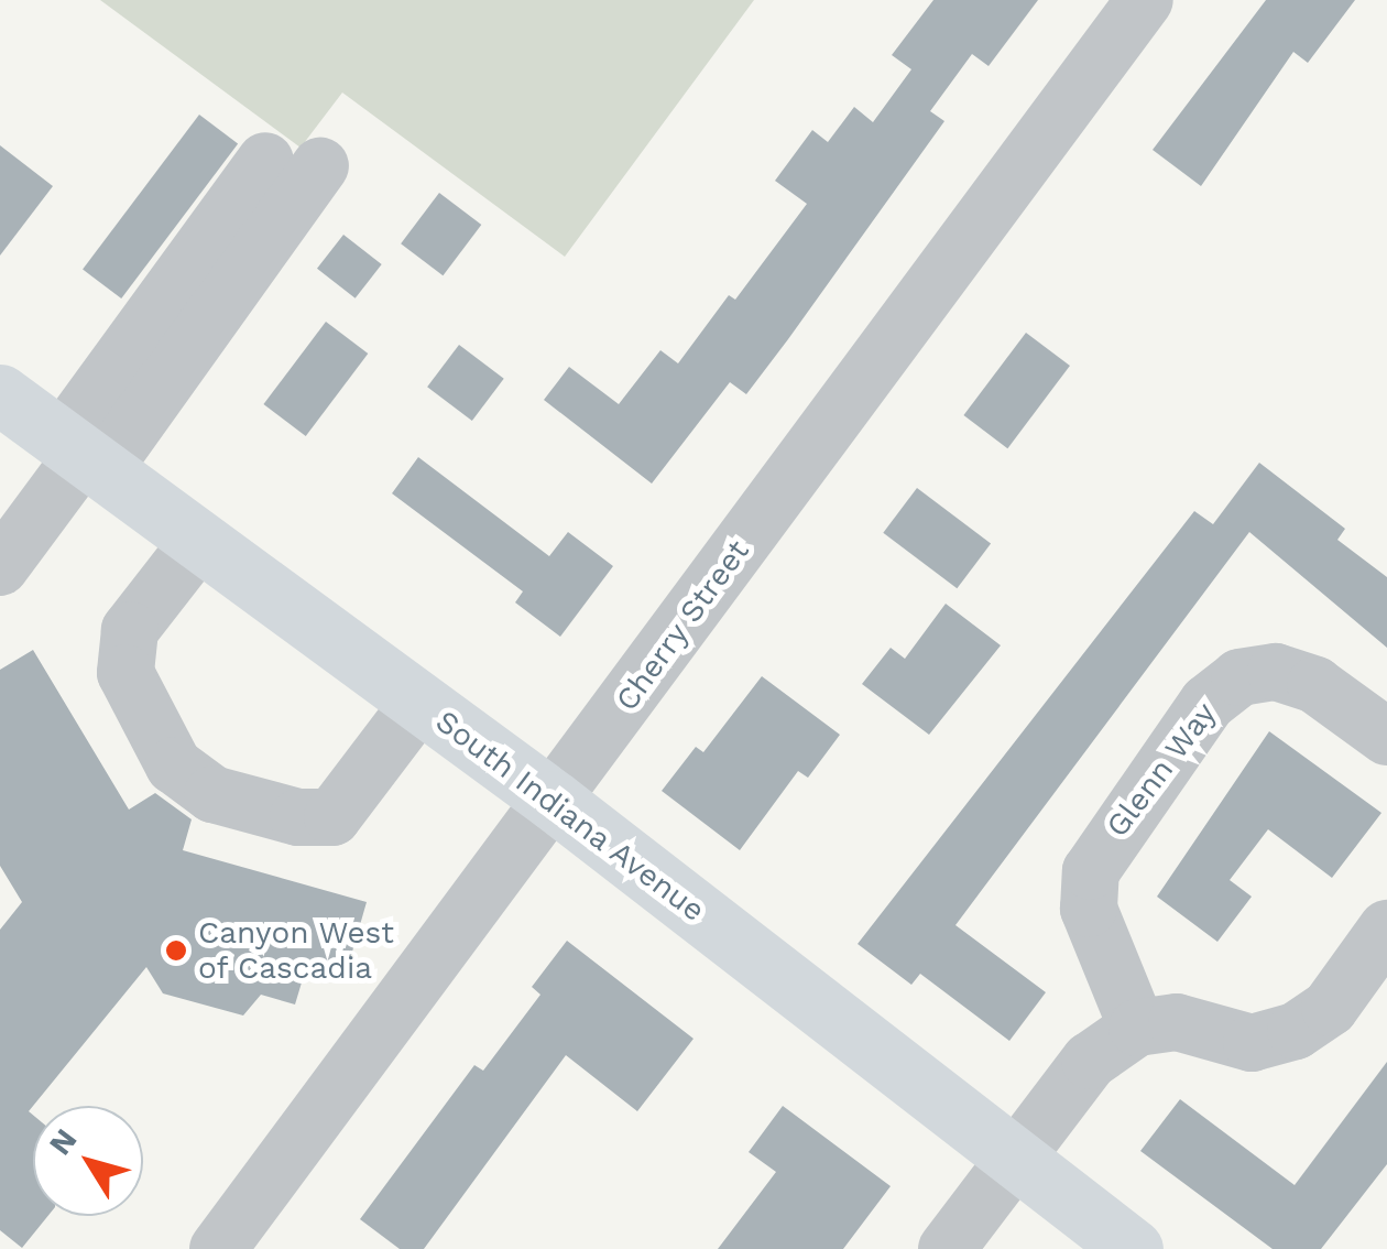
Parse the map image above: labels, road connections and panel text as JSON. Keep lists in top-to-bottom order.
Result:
{
  "streets": {
    "main road": ["South Indiana Avenue"],
    "street": ["Cherry Street", "Glenn Way"]
  },
  "crossings": [
    ["Cherry Street", "South Indiana Avenue"]
  ],
  "places": ["Canyon West of Cascadia"],
  "north": "top left"
}
